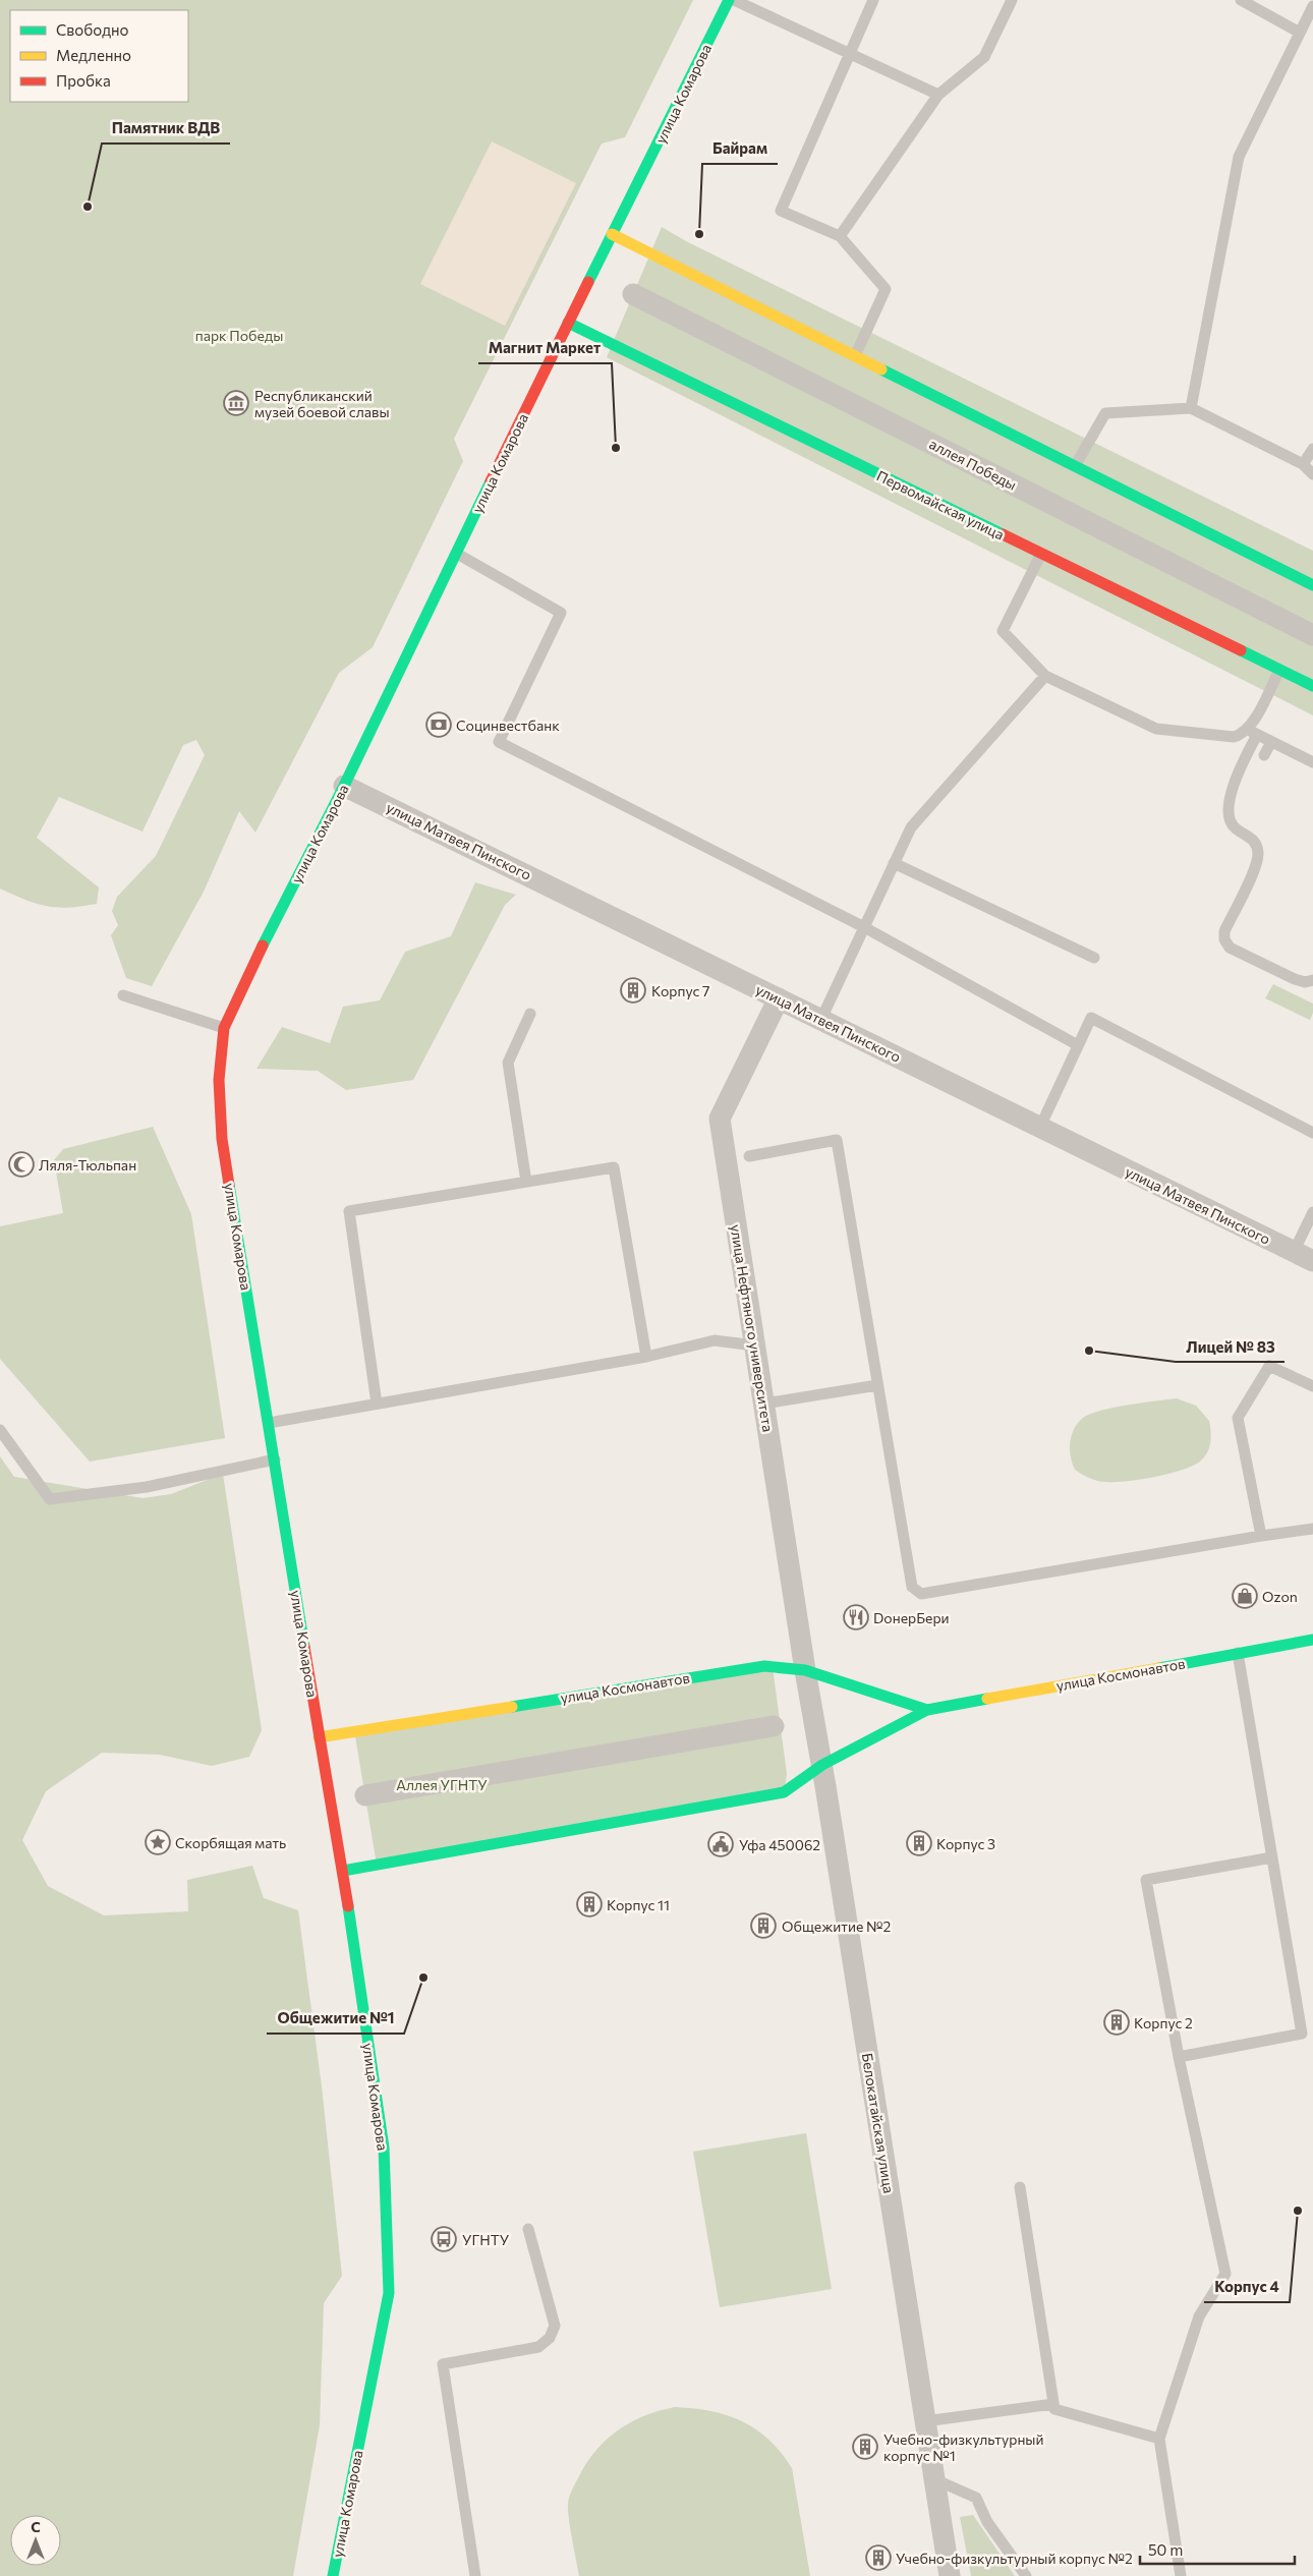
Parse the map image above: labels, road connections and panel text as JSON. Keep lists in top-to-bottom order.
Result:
{
  "streets": {
    "main road": ["улица Комарова", "Первомайская улица", "улица Космонавтов"],
    "street": [
      "аллея Победы",
      "улица Матвея Пинского",
      "улица Нефтяного университета",
      "Белокатайская улица"
    ]
  },
  "crossings": [
    ["улица Комарова", "Первомайская улица"],
    ["улица Комарова", "улица Матвея Пинского"],
    ["улица Комарова", "улица Космонавтов"],
    ["улица Матвея Пинского", "улица Нефтяного университета"],
    ["улица Нефтяного университета", "улица Космонавтов"],
    ["улица Нефтяного университета", "Белокатайская улица"],
    ["улица Космонавтов", "Белокатайская улица"]
  ],
  "parks": ["парк Победы", "Аллея УГНТУ"],
  "places": {
    "other": [
      "Памятник ВДВ",
      "Байрам",
      "Магнит Маркет",
      "Лицей № 83",
      "Общежитие №1",
      "Корпус 4"
    ],
    "museum": ["Республиканский музей боевой славы"],
    "bank": ["Социнвестбанк"],
    "building": [
      "Корпус 7",
      "Корпус 3",
      "Корпус 11",
      "Общежитие №2",
      "Корпус 2",
      "Учебно-физкультурный корпус №1",
      "Учебно-физкультурный корпус №2"
    ],
    "mosque": ["Ляля-Тюльпан"],
    "shop": ["Ozon"],
    "restaurant": ["DонерБери"],
    "place": ["Скорбящая мать"],
    "public building": ["Уфа 450062"],
    "bus stop": ["УГНТУ"]
  },
  "legend": ["Свободно", "Медленно", "Пробка"],
  "scale_bar": "50 m",
  "north": "top"
}
